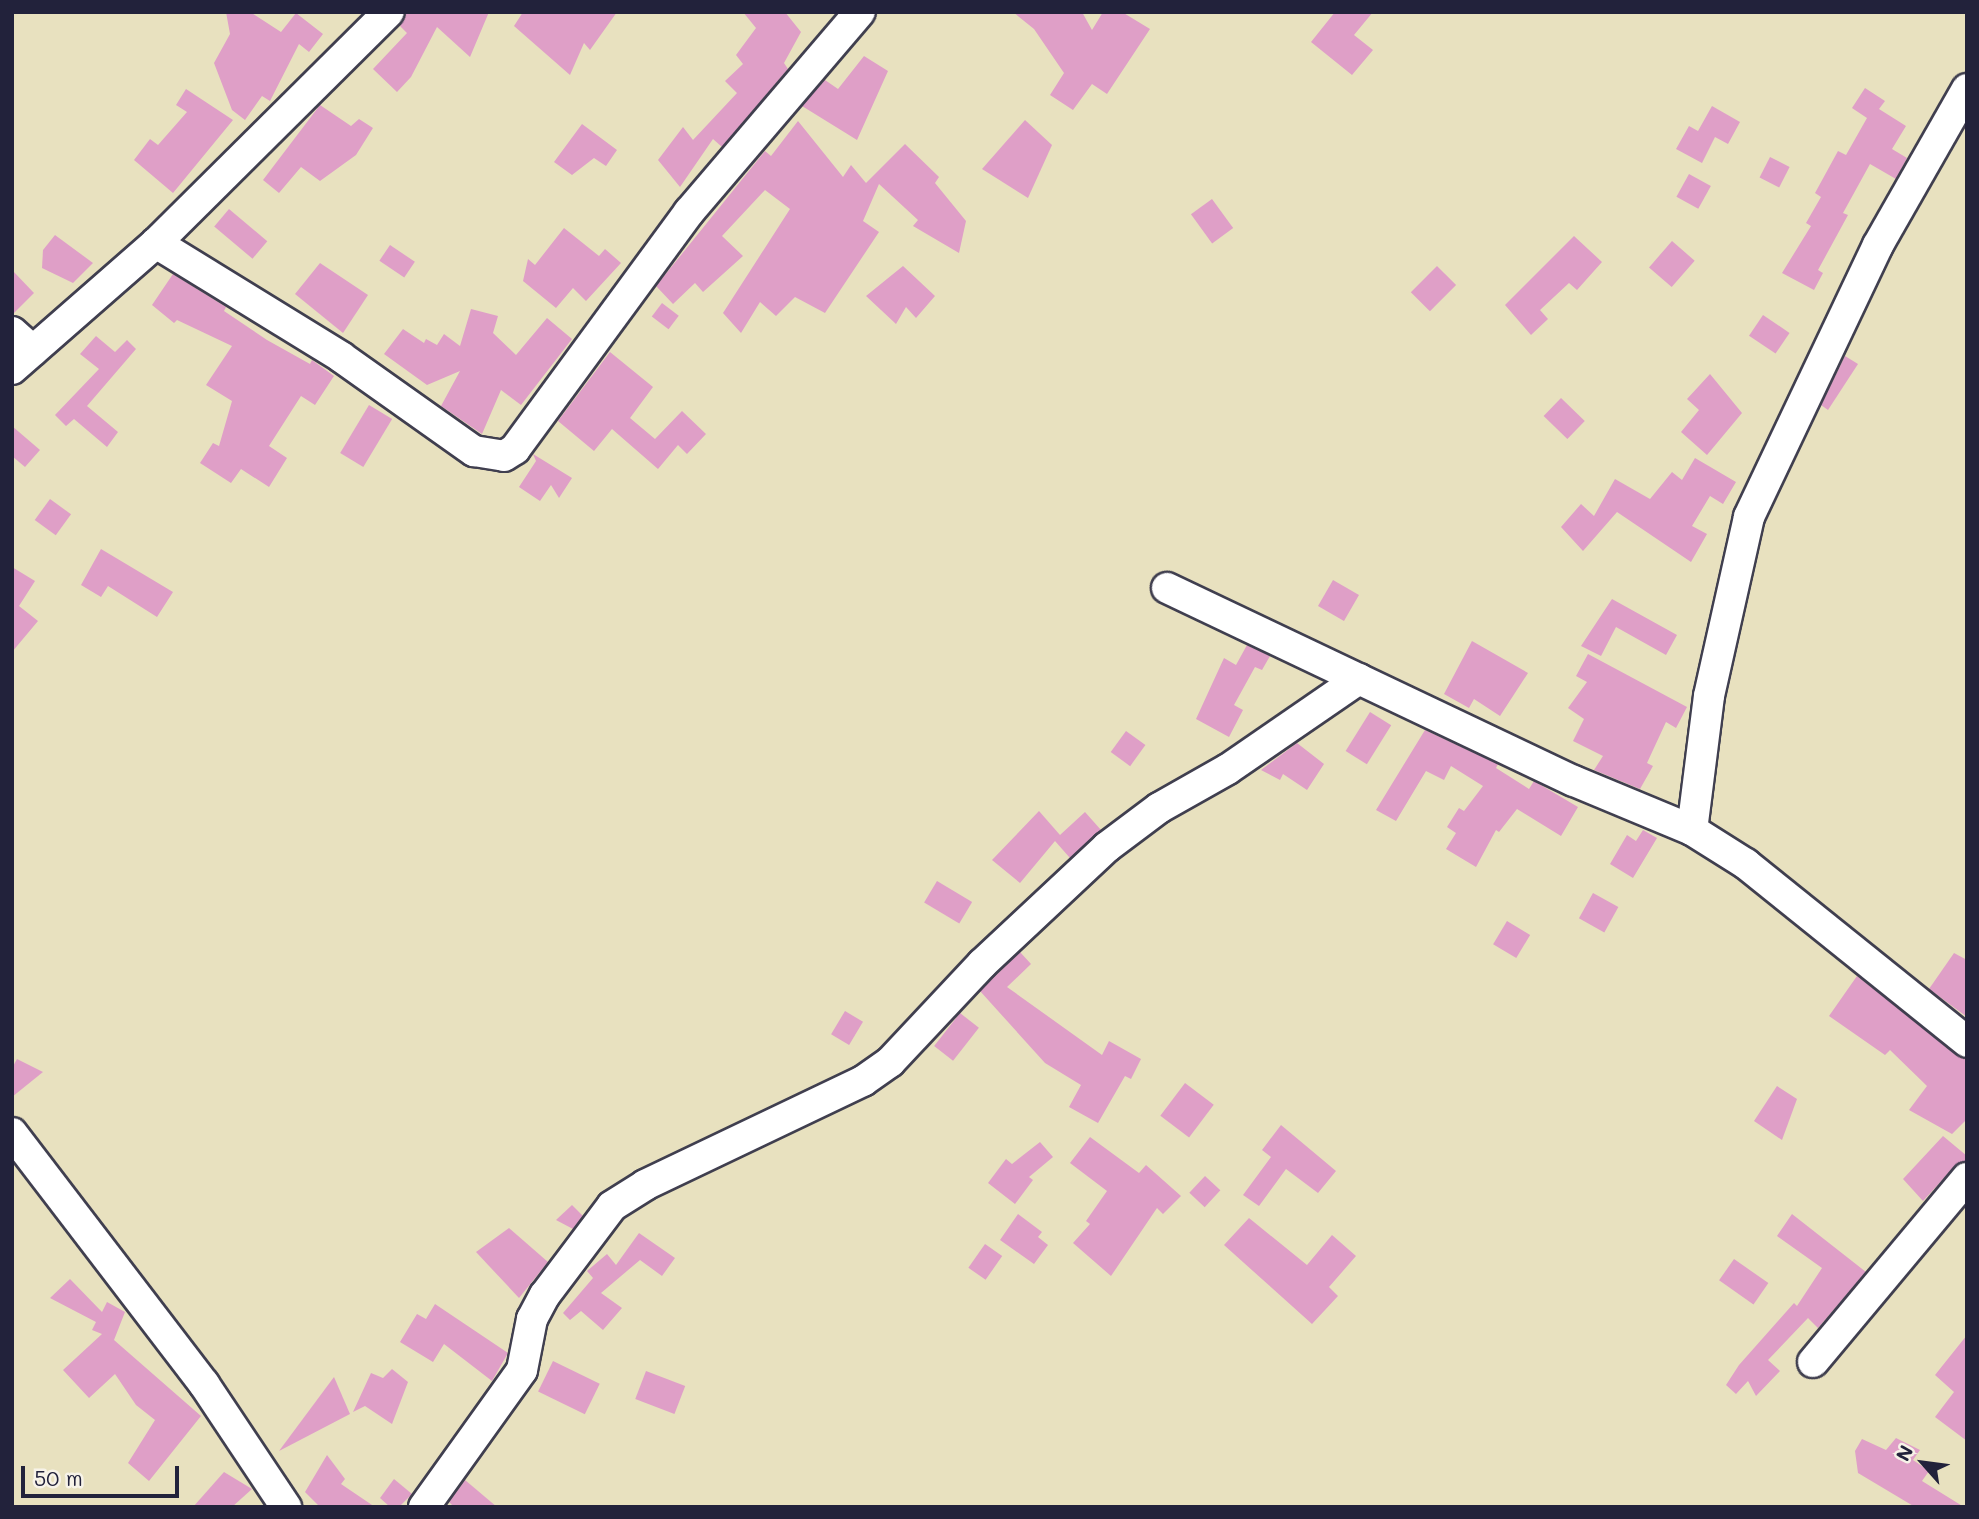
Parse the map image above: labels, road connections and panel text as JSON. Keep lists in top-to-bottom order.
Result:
{
  "scale_bar": "50 m",
  "north": "top left"
}
